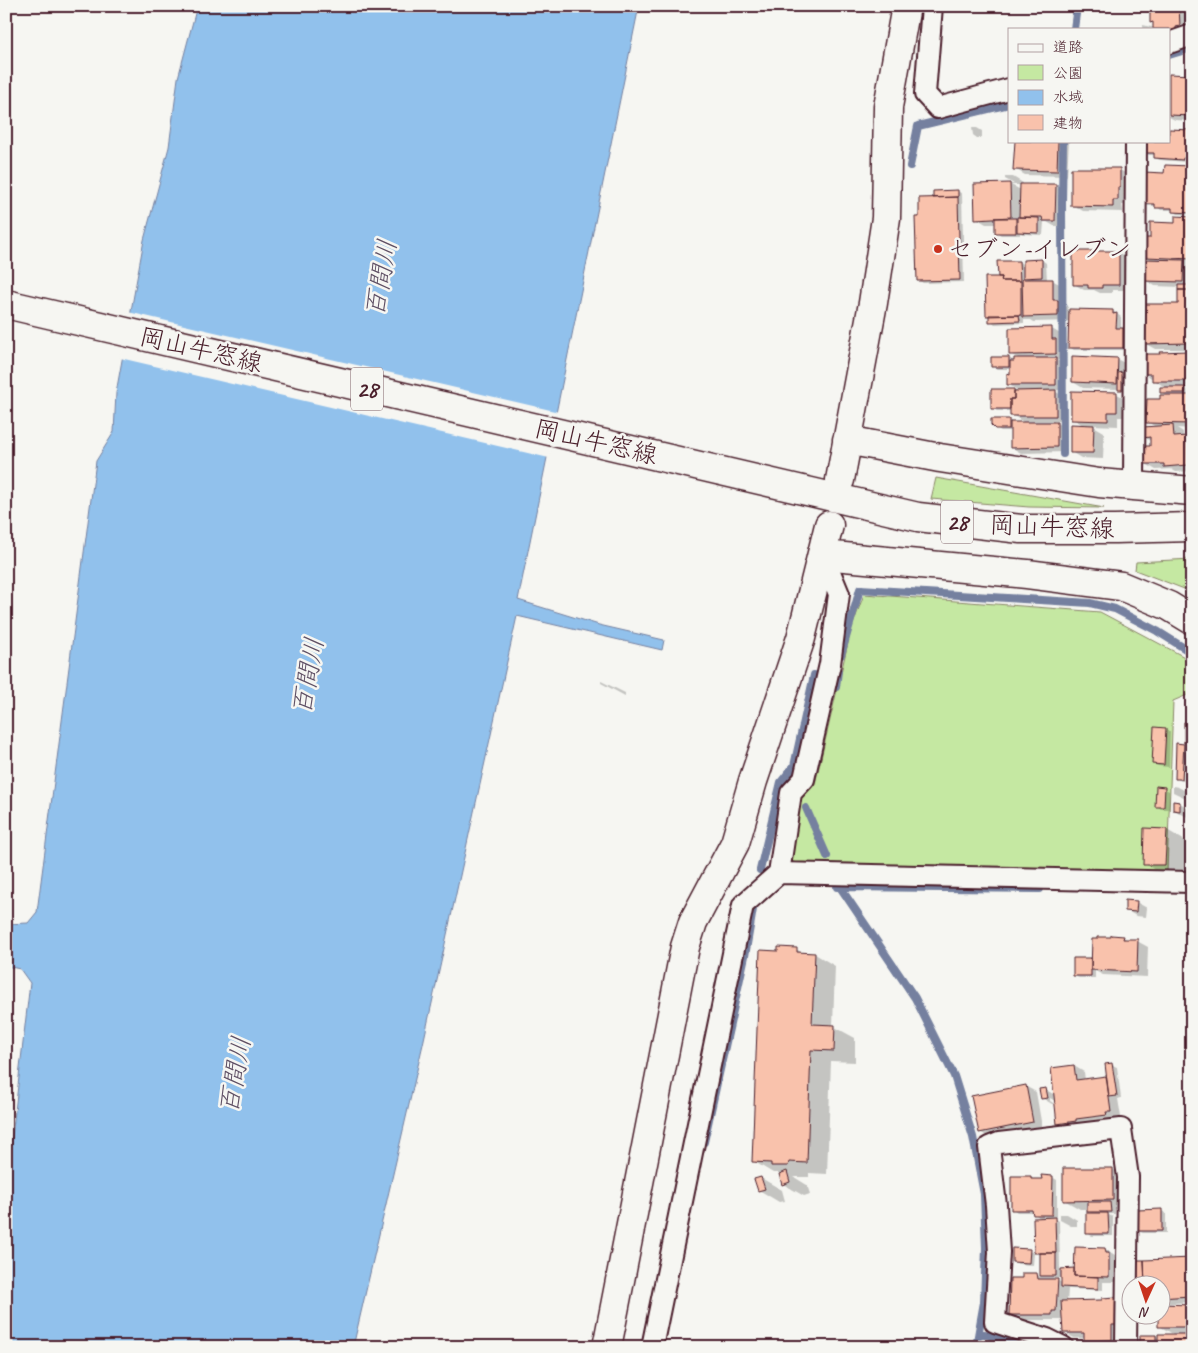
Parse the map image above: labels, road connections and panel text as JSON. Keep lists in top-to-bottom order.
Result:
{
  "streets": {
    "street": ["岡山牛窓線", "28"]
  },
  "water": ["百間川"],
  "places": ["セブン-イレブン"],
  "legend": [
    "道路",
    "公園",
    "水域",
    "建物"
  ],
  "north": "bottom"
}
